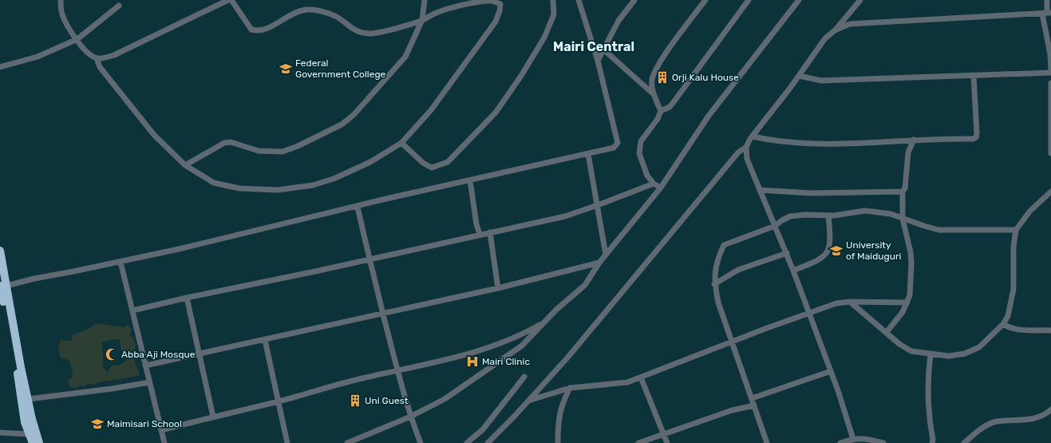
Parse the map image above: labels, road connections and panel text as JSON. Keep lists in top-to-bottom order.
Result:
{
  "districts": ["Mairi Central"],
  "places": {
    "school or university": ["Federal Government College", "University of Maiduguri", "Maimisari School"],
    "building": ["Orji Kalu House", "Uni Guest"],
    "mosque": ["Abba Aji Mosque"],
    "hospital": ["Mairi Clinic"]
  }
}
